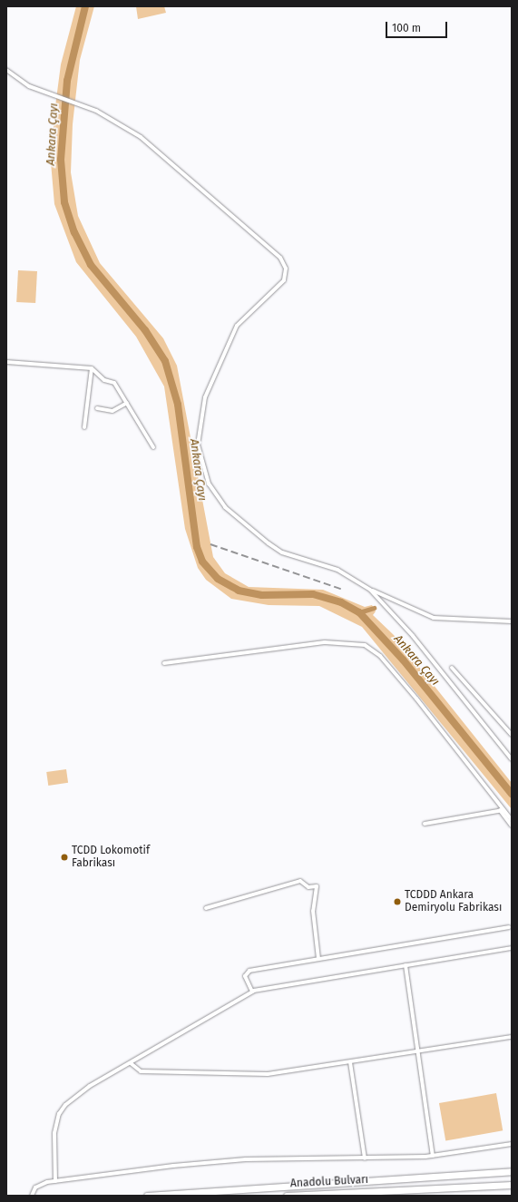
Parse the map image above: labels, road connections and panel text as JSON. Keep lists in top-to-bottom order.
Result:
{
  "streets": {
    "main road": ["Anadolu Bulvarı"]
  },
  "water": ["Ankara Çayı"],
  "places": ["TCDD Lokomotif Fabrikası", "TCDDD Ankara Demiryolu Fabrikası"],
  "scale_bar": "100 m"
}
